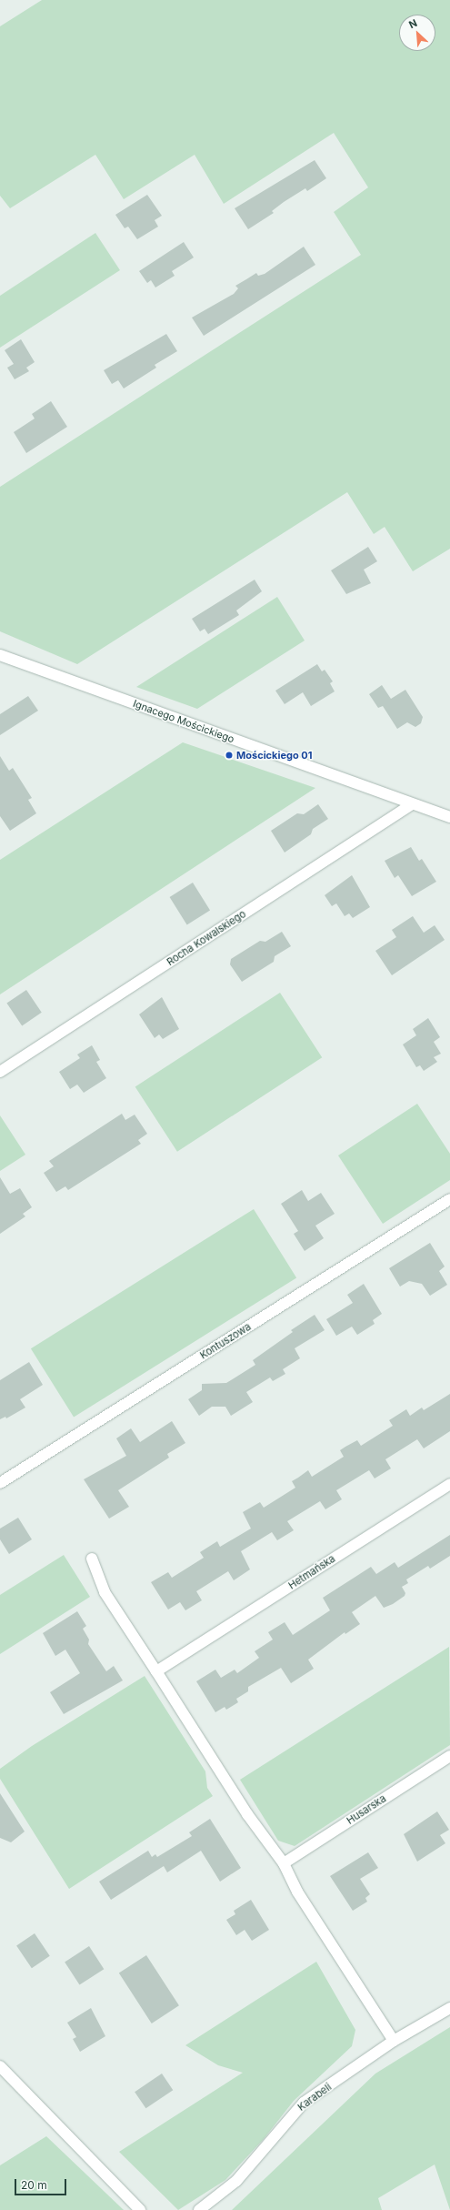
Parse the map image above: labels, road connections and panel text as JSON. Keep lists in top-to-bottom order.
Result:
{
  "streets": {
    "street": [
      "Ignacego Mościckiego",
      "Rocha Kowalskiego",
      "Kontuszowa",
      "Hetmańska",
      "Husarska",
      "Karabeli"
    ]
  },
  "crossings": [
    ["Ignacego Mościckiego", "Rocha Kowalskiego"]
  ],
  "places": ["Mościckiego 01"],
  "scale_bar": "20 m",
  "north": "top left"
}
